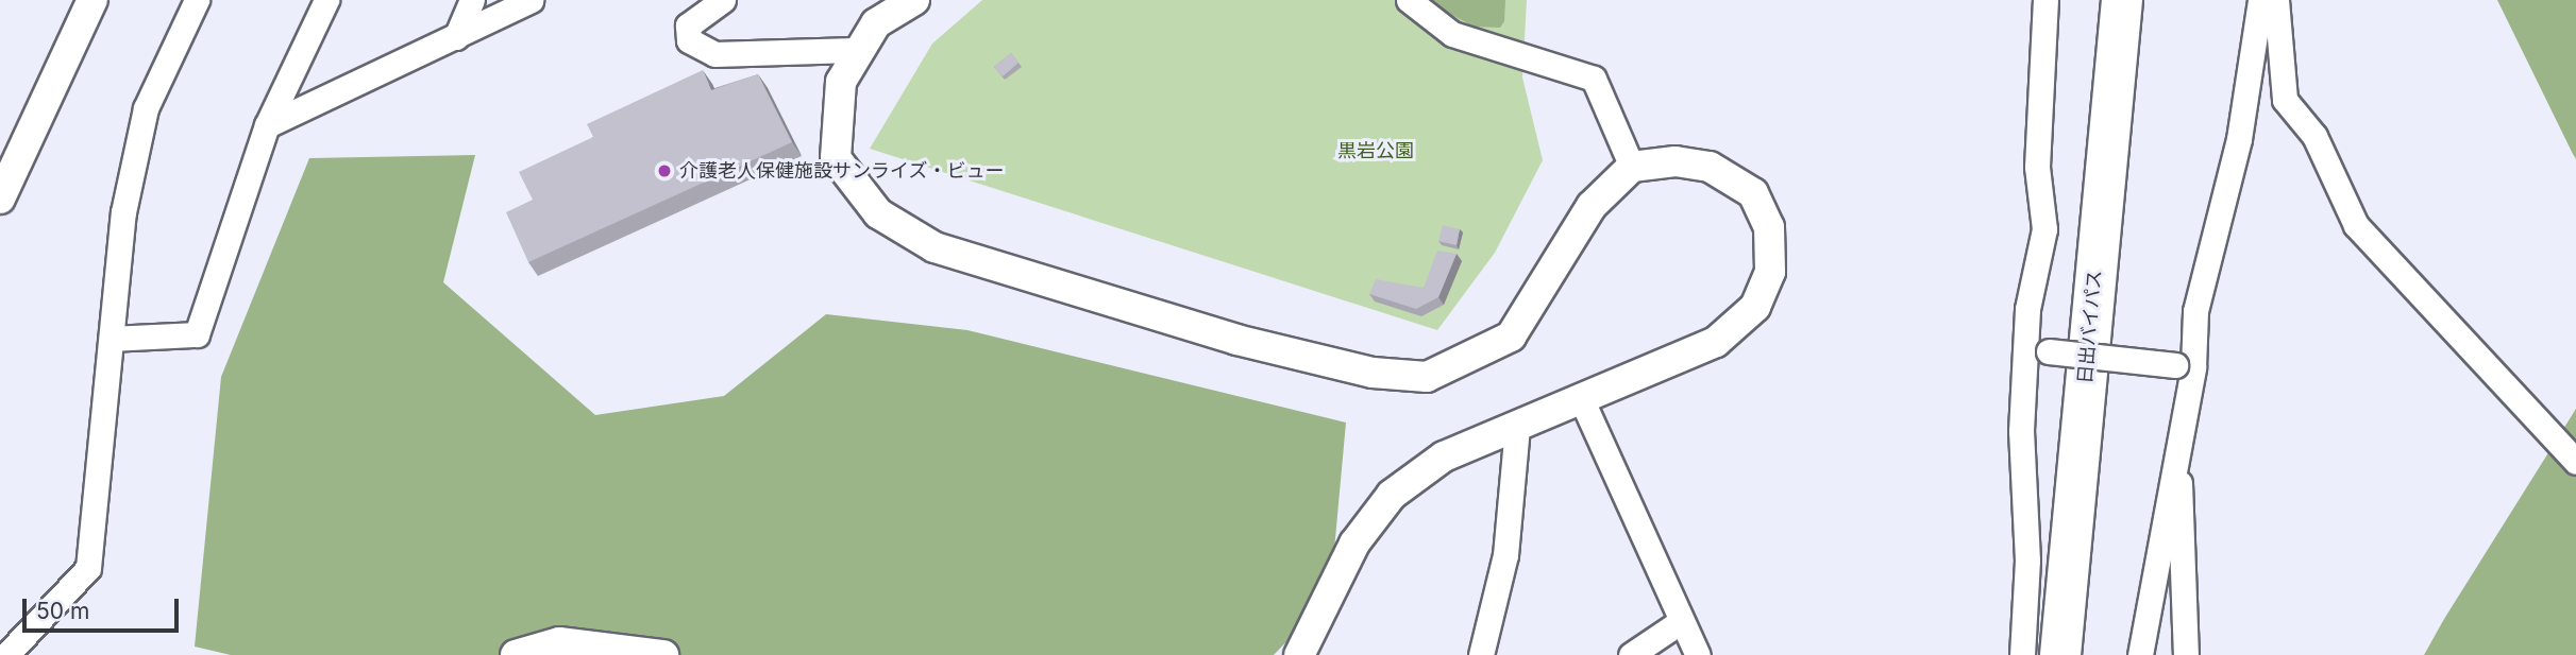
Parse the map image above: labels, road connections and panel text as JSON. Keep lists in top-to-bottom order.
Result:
{
  "streets": {
    "highway": ["日出バイパス"]
  },
  "parks": ["黒岩公園"],
  "places": ["介護老人保健施設サンライズ・ビュー"],
  "scale_bar": "50 m"
}
